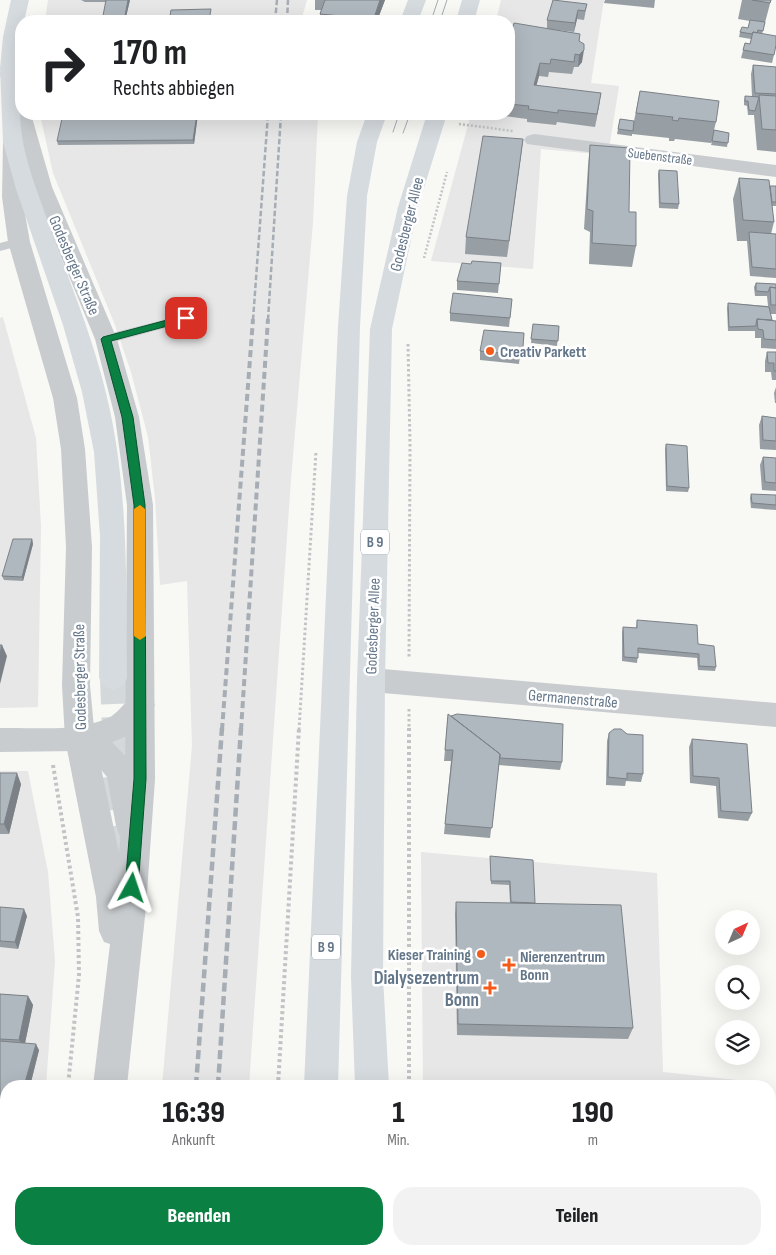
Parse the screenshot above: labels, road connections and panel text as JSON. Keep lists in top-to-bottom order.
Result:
{
  "streets": {
    "main road": ["Godesberger Allee", "Godesberger Straße", "B 9"],
    "street": ["Suebenstraße", "Germanenstraße"]
  },
  "crossings": [
    ["Godesberger Allee", "Germanenstraße"]
  ],
  "places": {
    "other": ["Creativ Parkett", "Kieser Training"],
    "health": ["Nierenzentrum Bonn", "Dialysezentrum Bonn"]
  },
  "north": "top right",
  "page": {
    "turn": ["170 m", "Rechts abbiegen"],
    "eta": [
      "16:39",
      "Ankunft",
      "1",
      "Min.",
      "190",
      "m"
    ],
    "buttons": ["Beenden", "Teilen"]
  }
}
